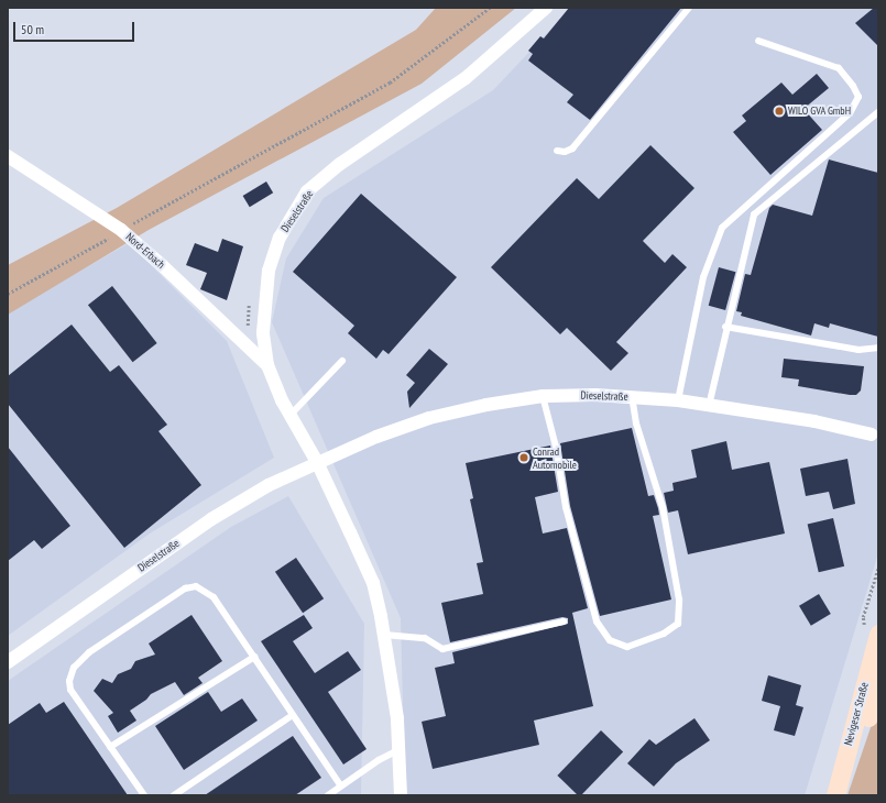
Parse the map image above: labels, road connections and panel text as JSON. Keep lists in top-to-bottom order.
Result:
{
  "streets": {
    "main road": ["Nevigeser Straße"],
    "street": ["Dieselstraße", "Nord-Erbach"]
  },
  "crossings": [
    ["Dieselstraße", "Nord-Erbach"]
  ],
  "places": ["WILO GVA GmbH", "Conrad Automobile"],
  "scale_bar": "50 m"
}
